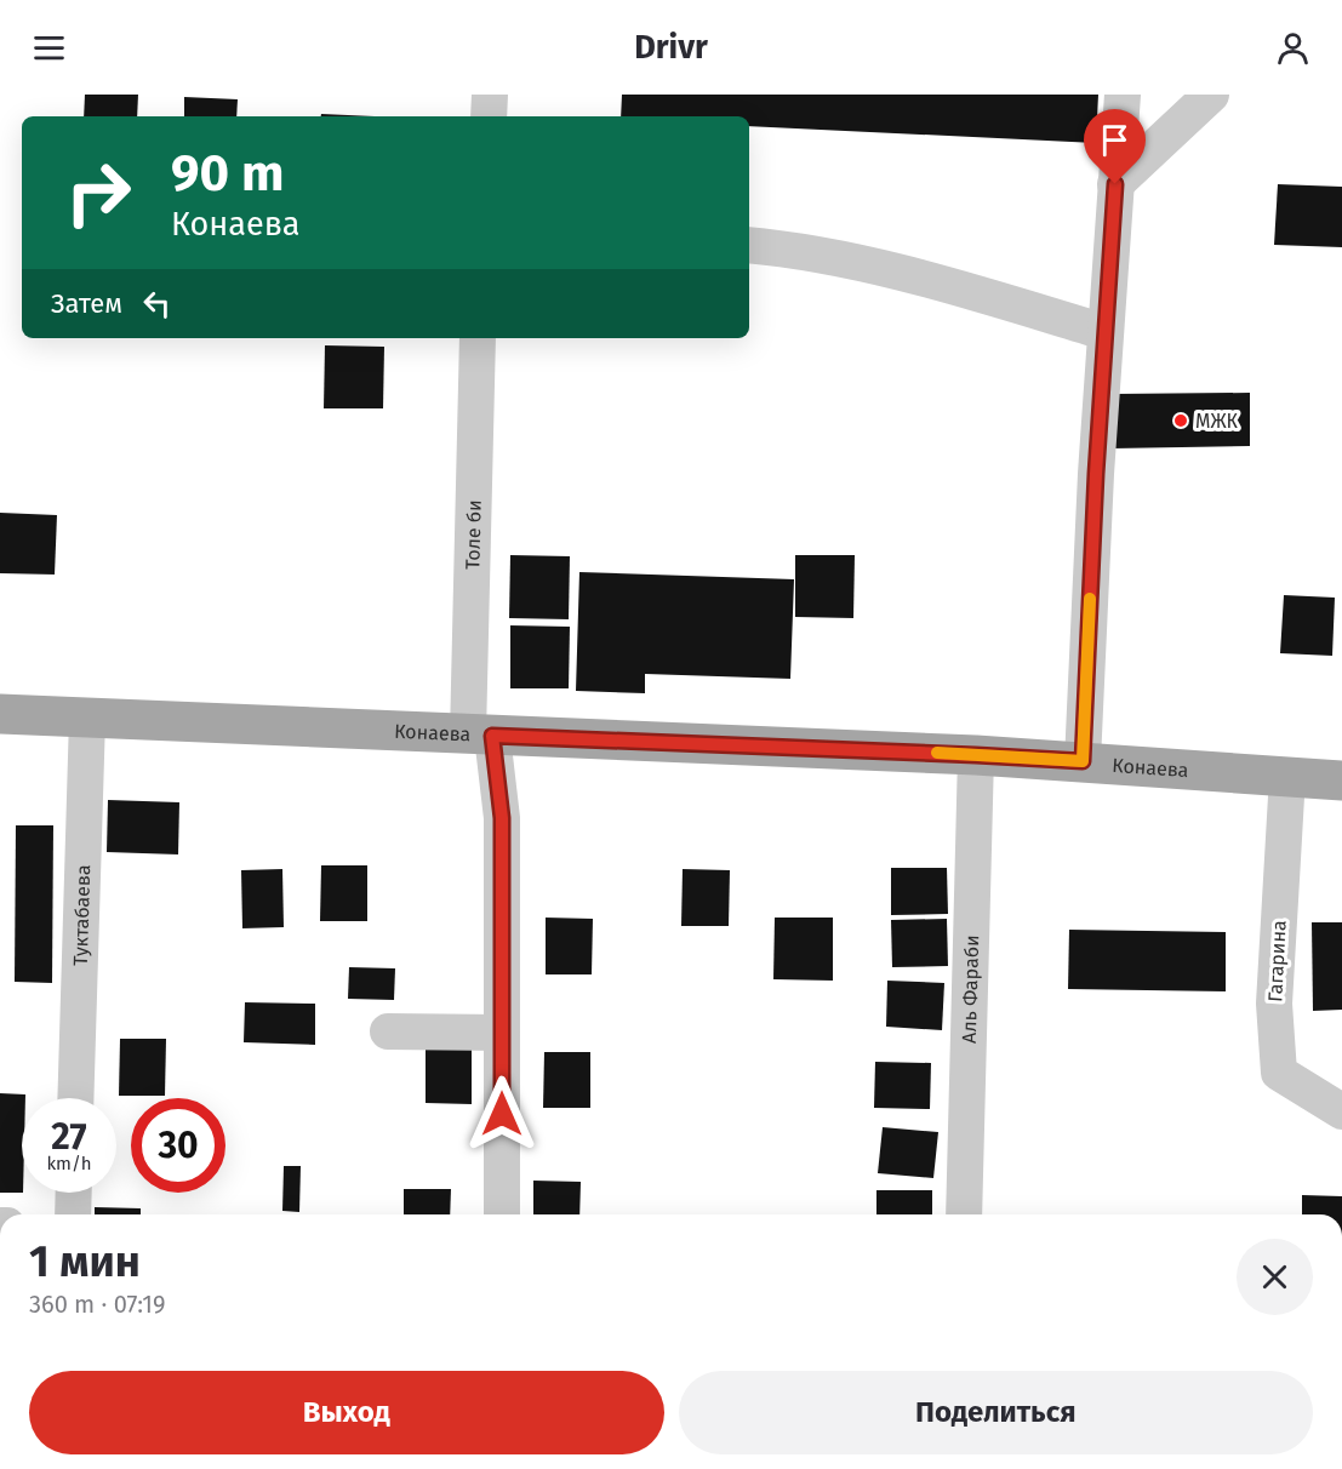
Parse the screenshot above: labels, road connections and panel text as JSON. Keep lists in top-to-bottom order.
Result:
{
  "streets": {
    "main road": ["Конаева"],
    "street": [
      "Толе би",
      "Туктабаева",
      "Гагарина",
      "Аль Фараби"
    ]
  },
  "crossings": [
    ["Толе би", "Конаева"],
    ["Конаева", "Туктабаева"],
    ["Конаева", "Гагарина"],
    ["Конаева", "Аль Фараби"]
  ],
  "places": ["МЖК"],
  "page": {
    "header": "Drivr",
    "turn": ["90 m", "Конаева"],
    "then": "Затем",
    "speed": "27 km/h",
    "limit": "30",
    "heading": ["1 мин", "360 m · 07:19"],
    "buttons": ["Выход", "Поделиться"]
  }
}
